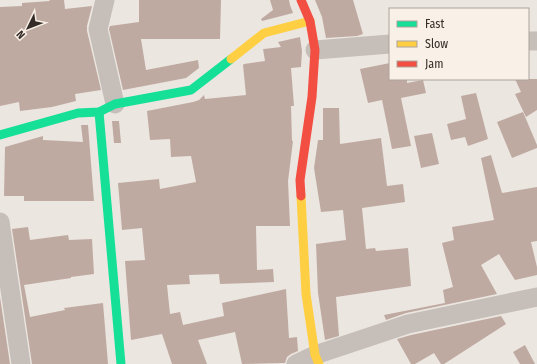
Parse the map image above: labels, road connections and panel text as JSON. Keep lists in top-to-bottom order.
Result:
{
  "legend": ["Fast", "Slow", "Jam"],
  "north": "bottom left"
}
